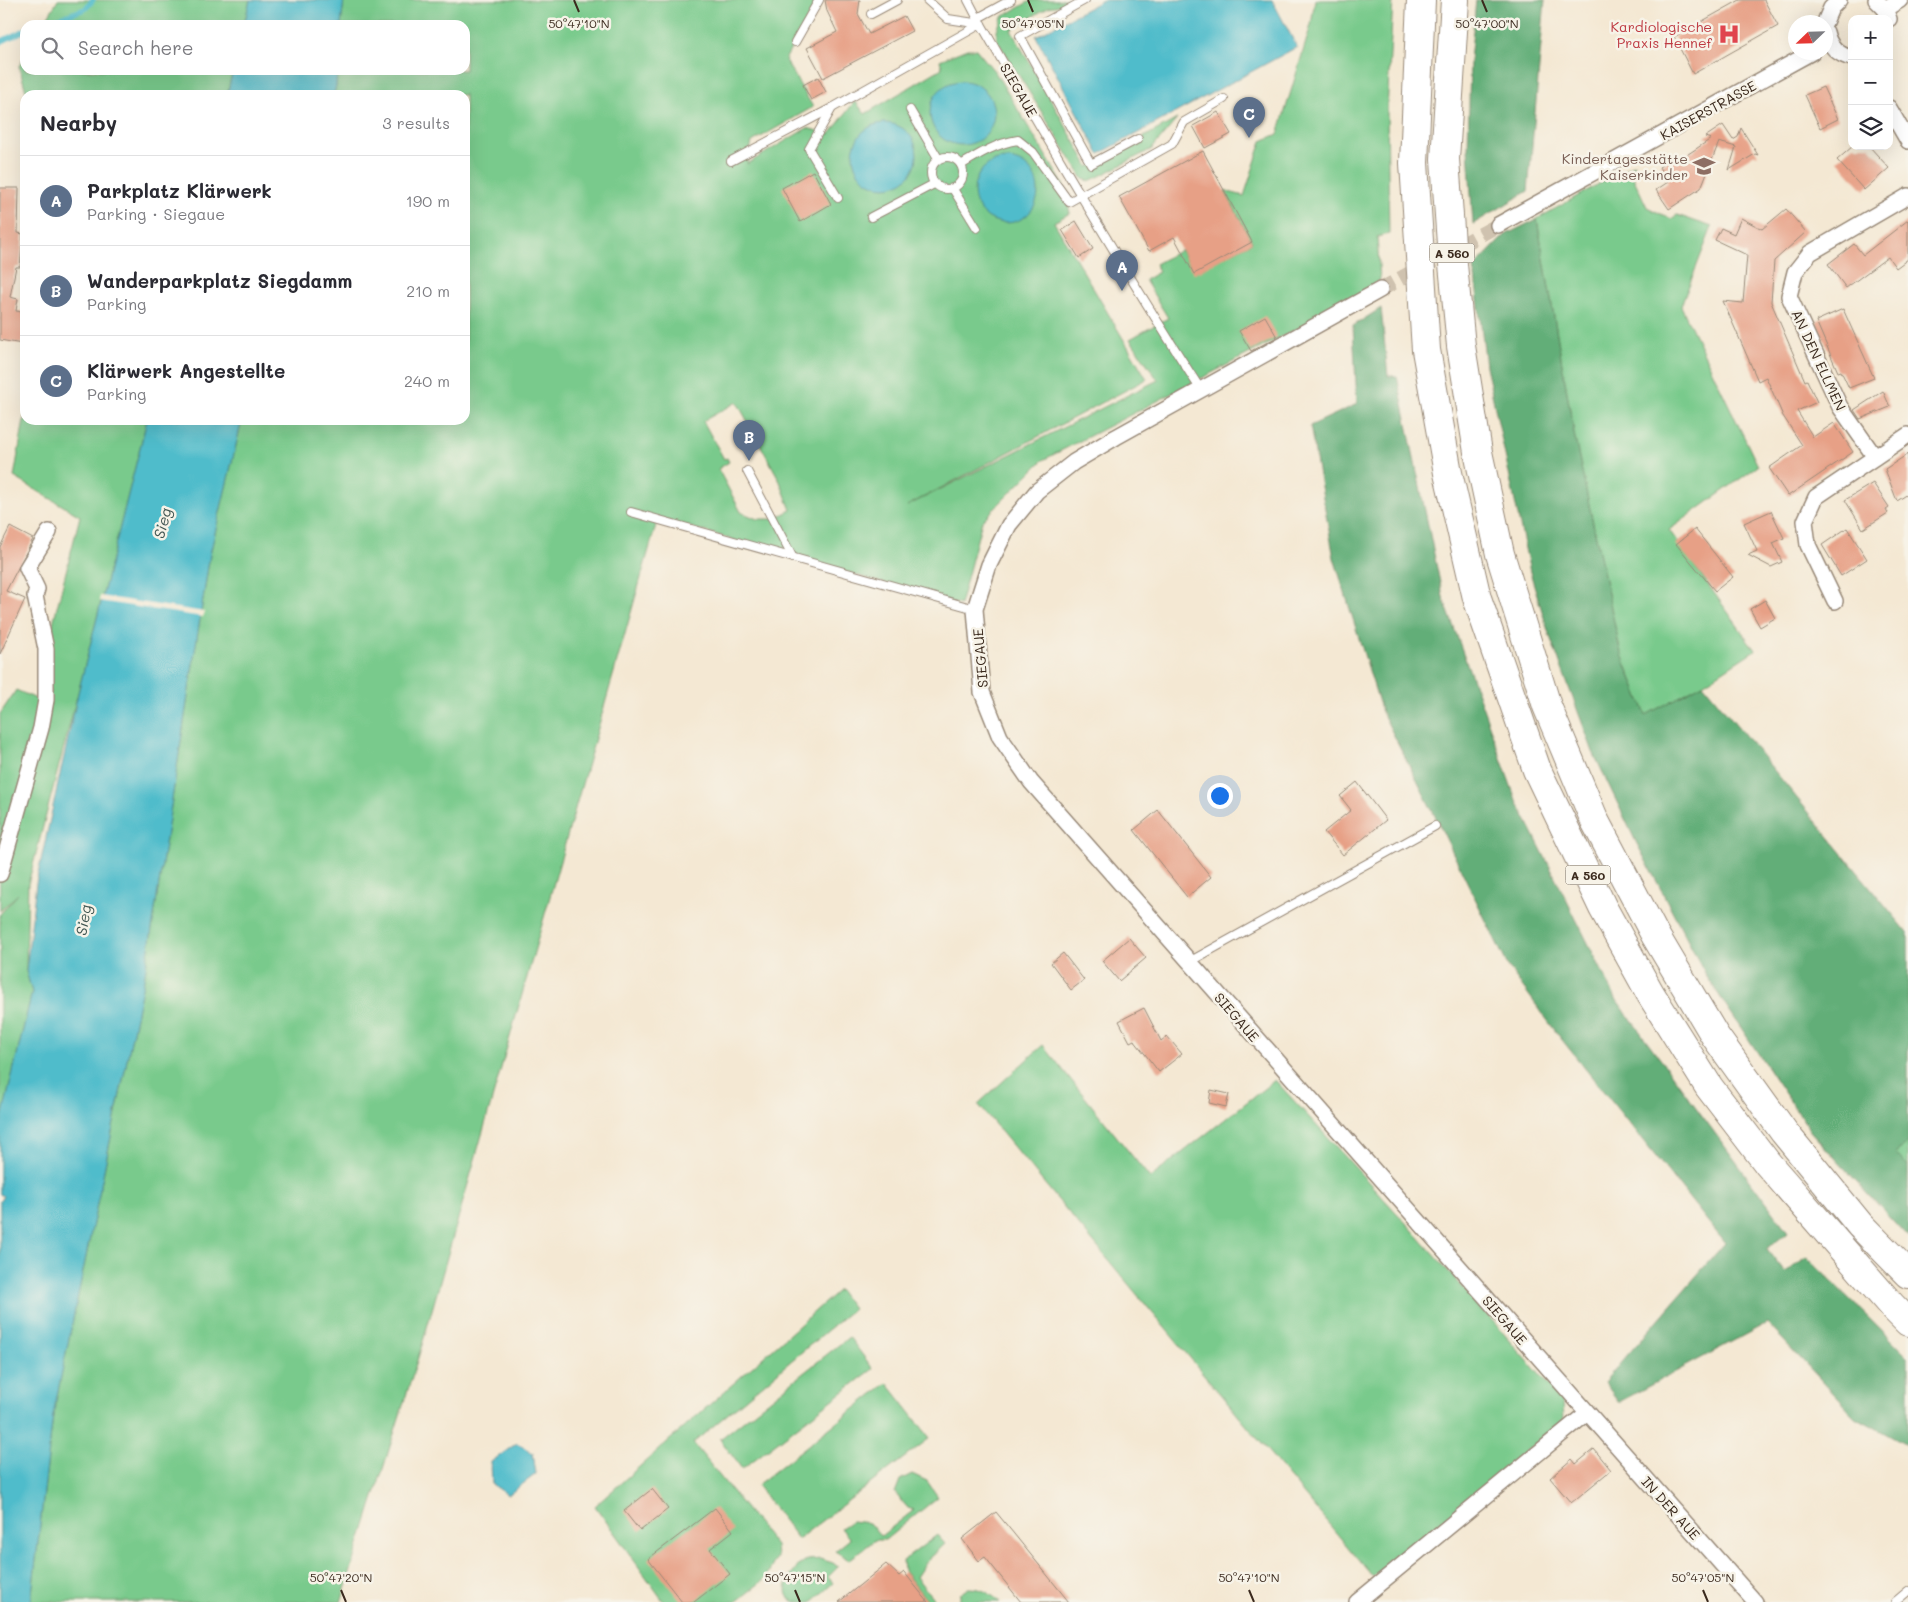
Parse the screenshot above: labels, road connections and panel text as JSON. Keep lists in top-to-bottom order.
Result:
{
  "streets": {
    "highway": ["A 560"],
    "street": [
      "SIEGAUE",
      "KAISERSTRASSE",
      "AN DEN ELLMEN",
      "IN DER AUE"
    ]
  },
  "crossings": [
    ["SIEGAUE", "IN DER AUE"]
  ],
  "water": ["Sieg"],
  "places": {
    "hospital": ["Kardiologische Praxis Hennef"],
    "school or university": ["Kindertagesstätte Kaiserkinder"]
  },
  "north": "bottom left",
  "page": {
    "map_buttons": ["+", "−"],
    "search": "Search here",
    "heading": ["Nearby", "3 results"],
    "pins": ["C", "A", "B"],
    "list": [
      {
        "mark": "A",
        "name": "Parkplatz Klärwerk",
        "note": "Parking · Siegaue",
        "value": "190 m"
      },
      {
        "mark": "B",
        "name": "Wanderparkplatz Siegdamm",
        "note": "Parking",
        "value": "210 m"
      },
      {
        "mark": "C",
        "name": "Klärwerk Angestellte",
        "note": "Parking",
        "value": "240 m"
      }
    ]
  },
  "coordinates": [
    "50°47'10\"N",
    "50°47'05\"N",
    "50°47'00\"N",
    "50°47'20\"N",
    "50°47'15\"N"
  ]
}
